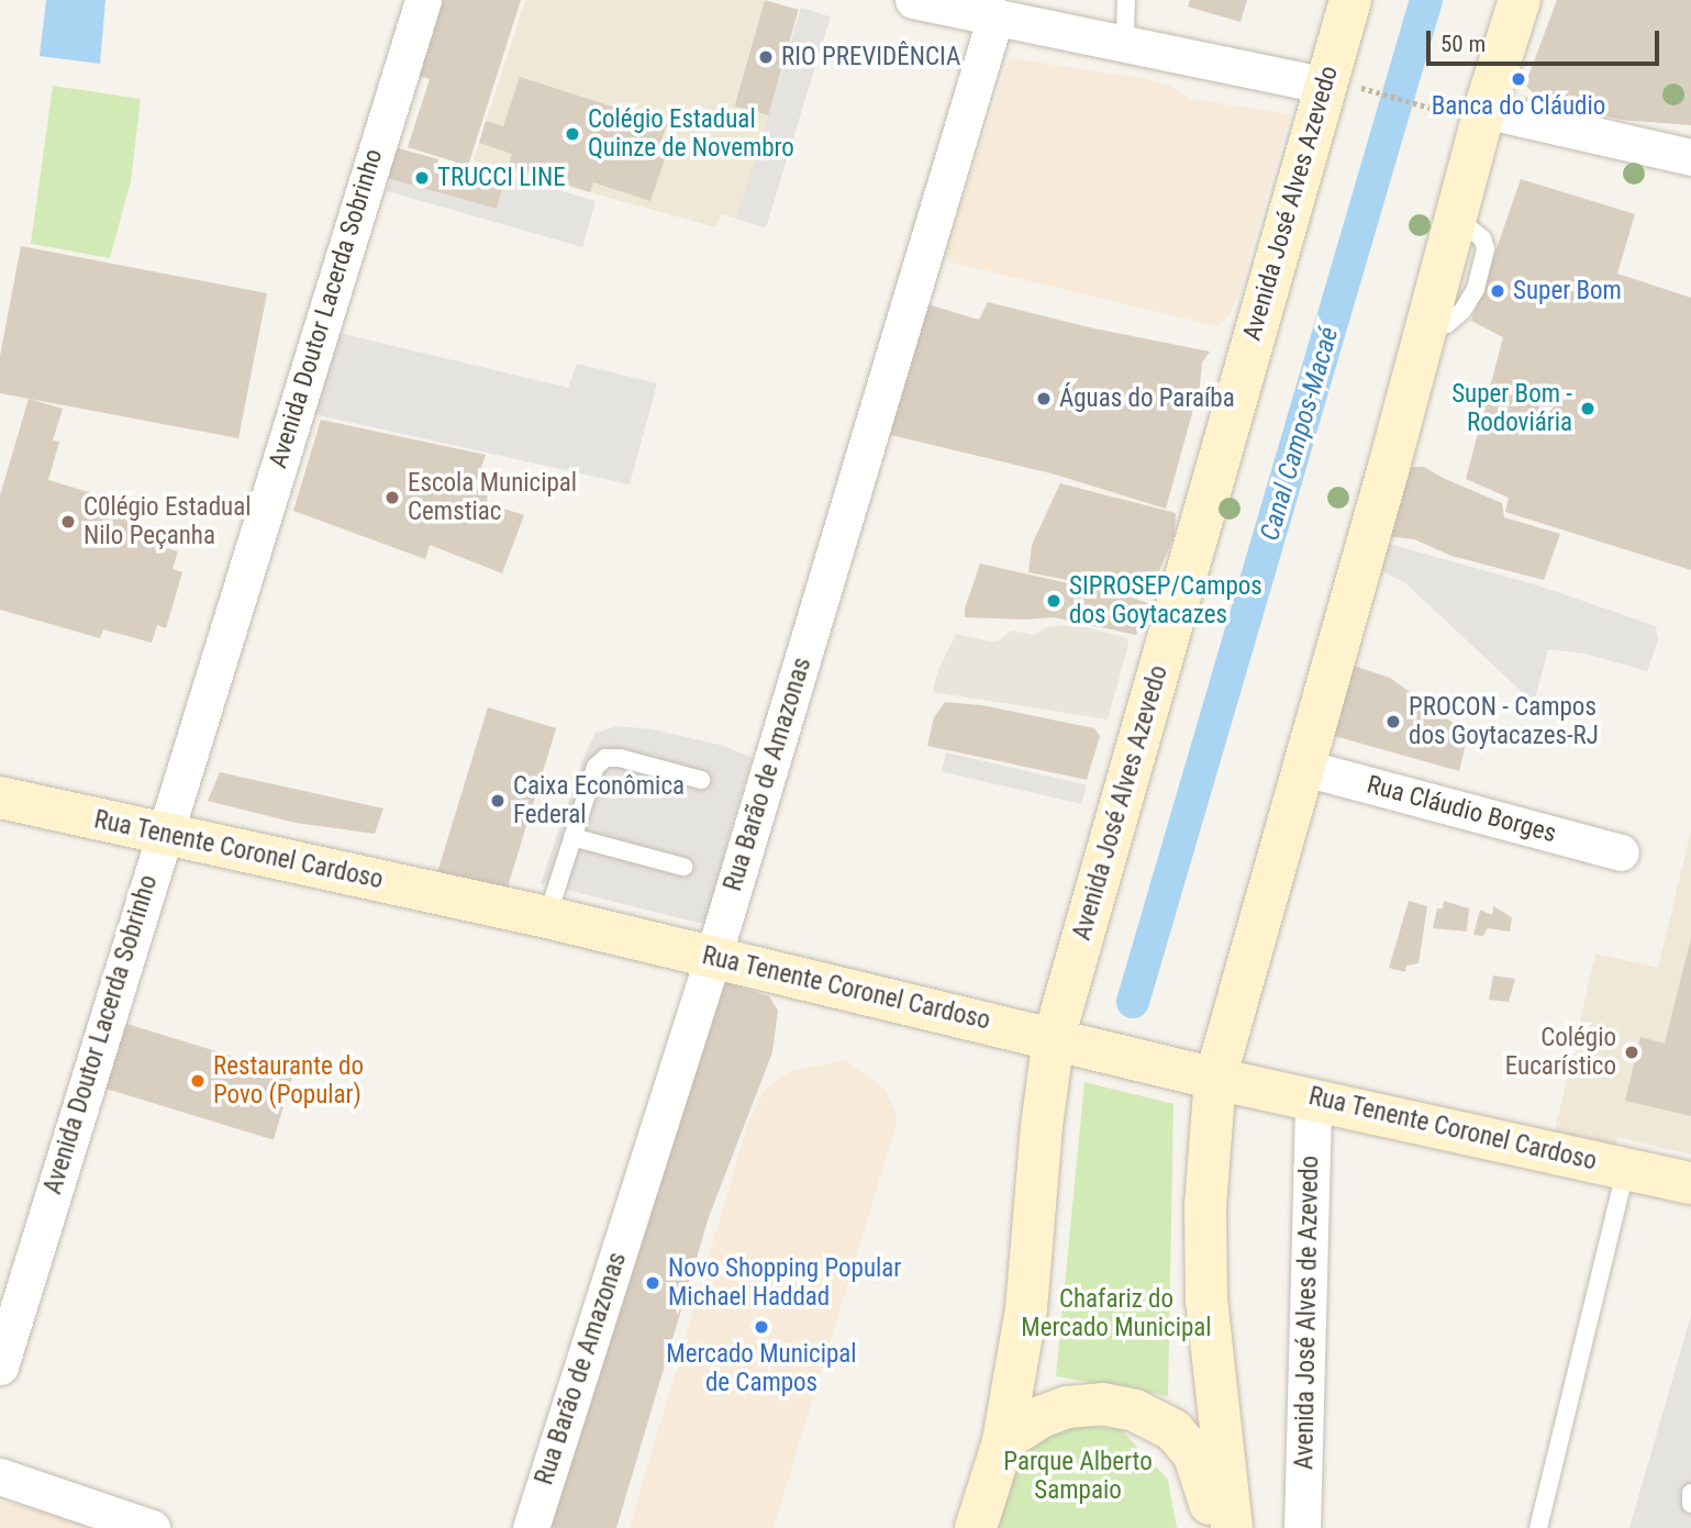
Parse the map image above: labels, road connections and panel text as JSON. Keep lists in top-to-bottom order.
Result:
{
  "streets": {
    "main road": ["Avenida José Alves Azevedo", "Rua Tenente Coronel Cardoso"],
    "street": [
      "Avenida Doutor Lacerda Sobrinho",
      "Rua Barão de Amazonas",
      "Rua Cláudio Borges",
      "Avenida José Alves de Azevedo"
    ]
  },
  "crossings": [
    ["Avenida José Alves Azevedo", "Rua Tenente Coronel Cardoso"],
    ["Avenida Doutor Lacerda Sobrinho", "Rua Tenente Coronel Cardoso"],
    ["Rua Barão de Amazonas", "Rua Tenente Coronel Cardoso"],
    ["Rua Tenente Coronel Cardoso", "Avenida José Alves de Azevedo"]
  ],
  "water": ["Canal Campos-Macaé"],
  "parks": ["Chafariz do Mercado Municipal", "Parque Alberto Sampaio"],
  "places": [
    "RIO PREVIDÊNCIA",
    "Banca do Cláudio",
    "Colégio Estadual Quinze de Novembro",
    "TRUCCI LINE",
    "Super Bom",
    "Águas do Paraíba",
    "Super Bom - Rodoviária",
    "Escola Municipal Cemstiac",
    "C0légio Estadual Nilo Peçanha",
    "SIPROSEP/Campos dos Goytacazes",
    "PROCON - Campos dos Goytacazes-RJ",
    "Caixa Econômica Federal",
    "Colégio Eucarístico",
    "Restaurante do Povo (Popular)",
    "Novo Shopping Popular Michael Haddad",
    "Mercado Municipal de Campos"
  ],
  "scale_bar": "50 m"
}
